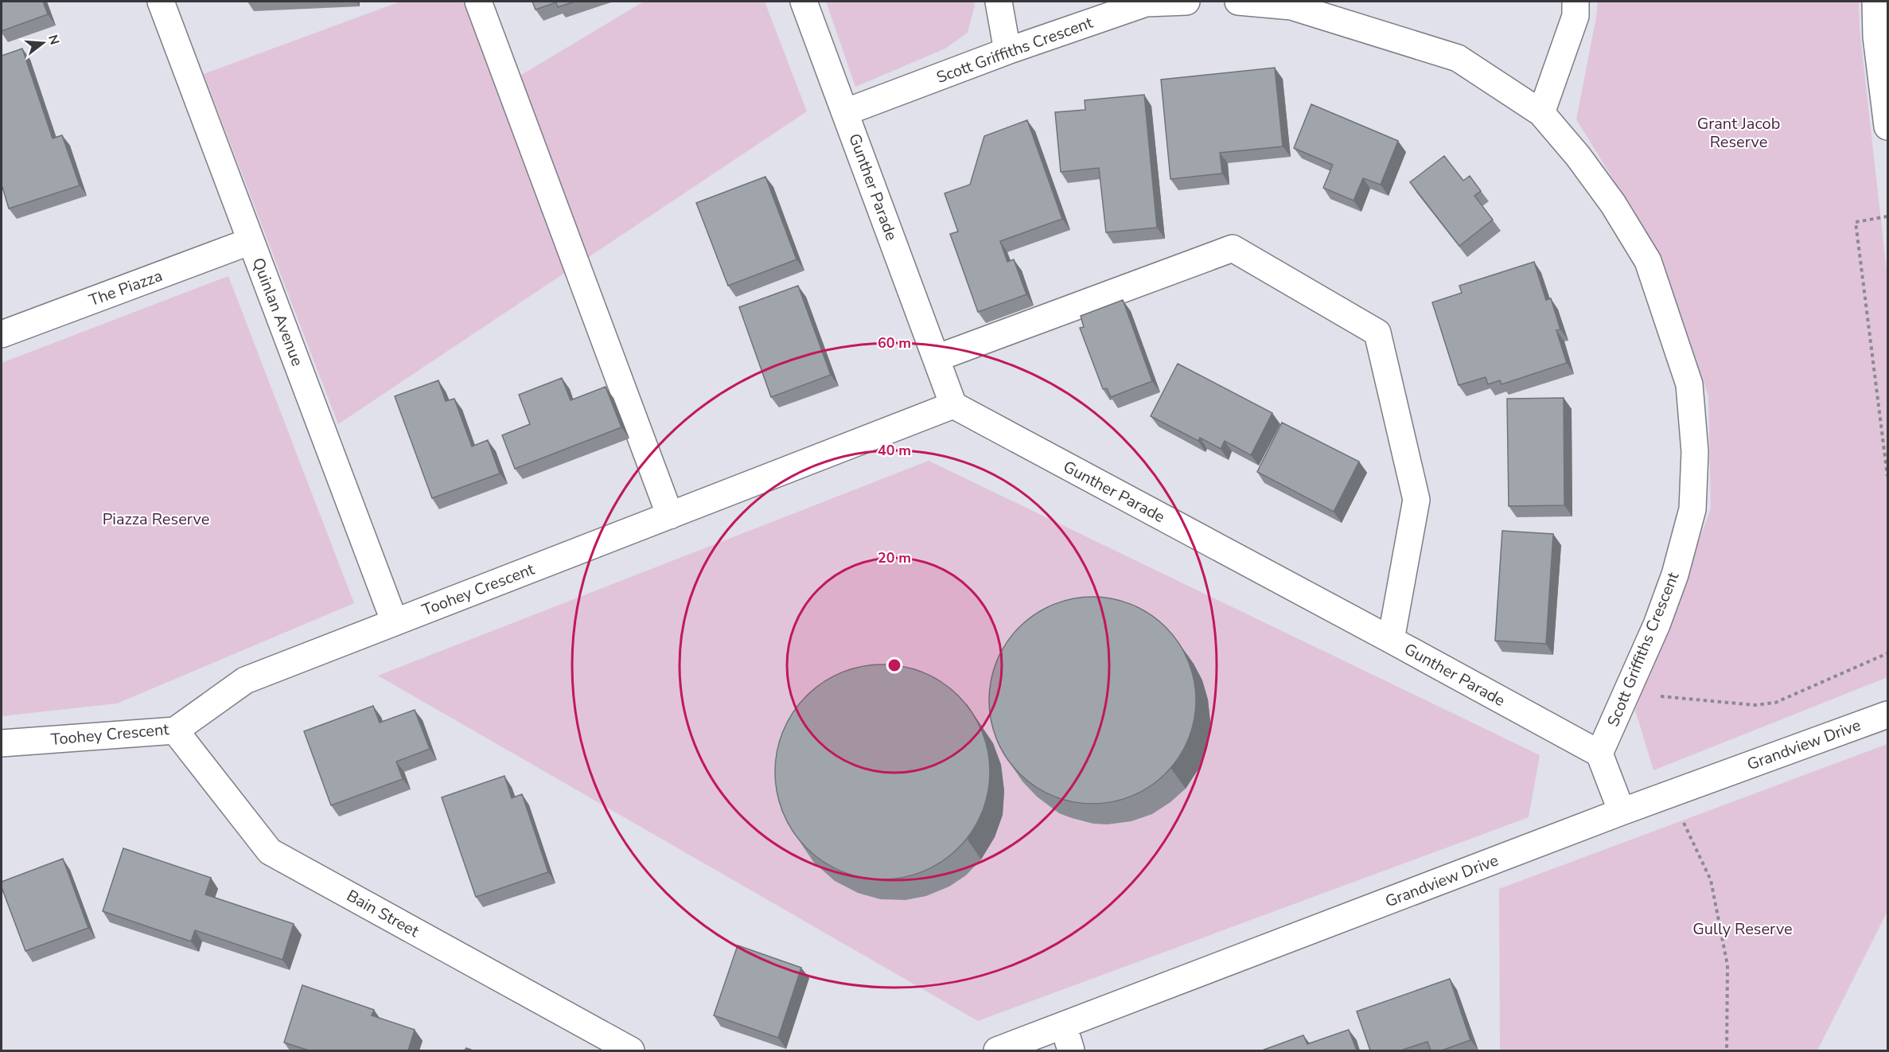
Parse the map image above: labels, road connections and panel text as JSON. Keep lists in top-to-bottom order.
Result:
{
  "streets": {
    "street": [
      "Scott Griffiths Crescent",
      "Gunther Parade",
      "The Piazza",
      "Quinlan Avenue",
      "Toohey Crescent",
      "Grandview Drive",
      "Bain Street"
    ]
  },
  "crossings": [
    ["Scott Griffiths Crescent", "Gunther Parade"],
    ["Gunther Parade", "Toohey Crescent"],
    ["The Piazza", "Quinlan Avenue"],
    ["Quinlan Avenue", "Toohey Crescent"],
    ["Toohey Crescent", "Bain Street"]
  ],
  "parks": ["Grant Jacob Reserve", "Piazza Reserve", "Gully Reserve"],
  "north": "right",
  "rings": ["60 m", "40 m", "20 m"]
}
